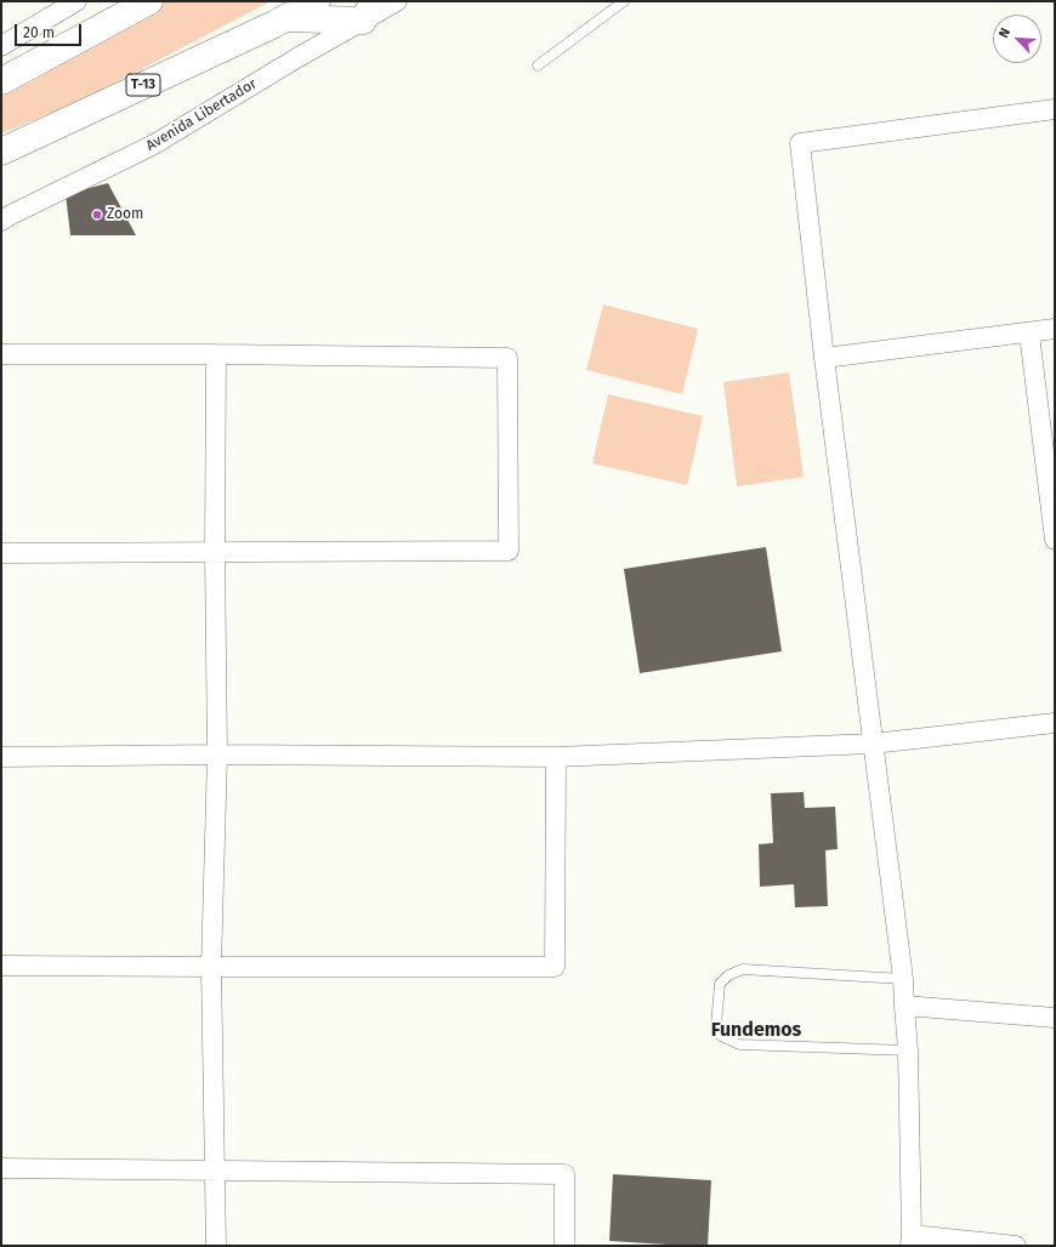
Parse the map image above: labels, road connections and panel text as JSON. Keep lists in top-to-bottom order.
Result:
{
  "streets": {
    "highway": ["T-13"],
    "street": ["Avenida Libertador"]
  },
  "districts": ["Fundemos"],
  "places": ["Zoom"],
  "scale_bar": "20 m",
  "north": "top left"
}
